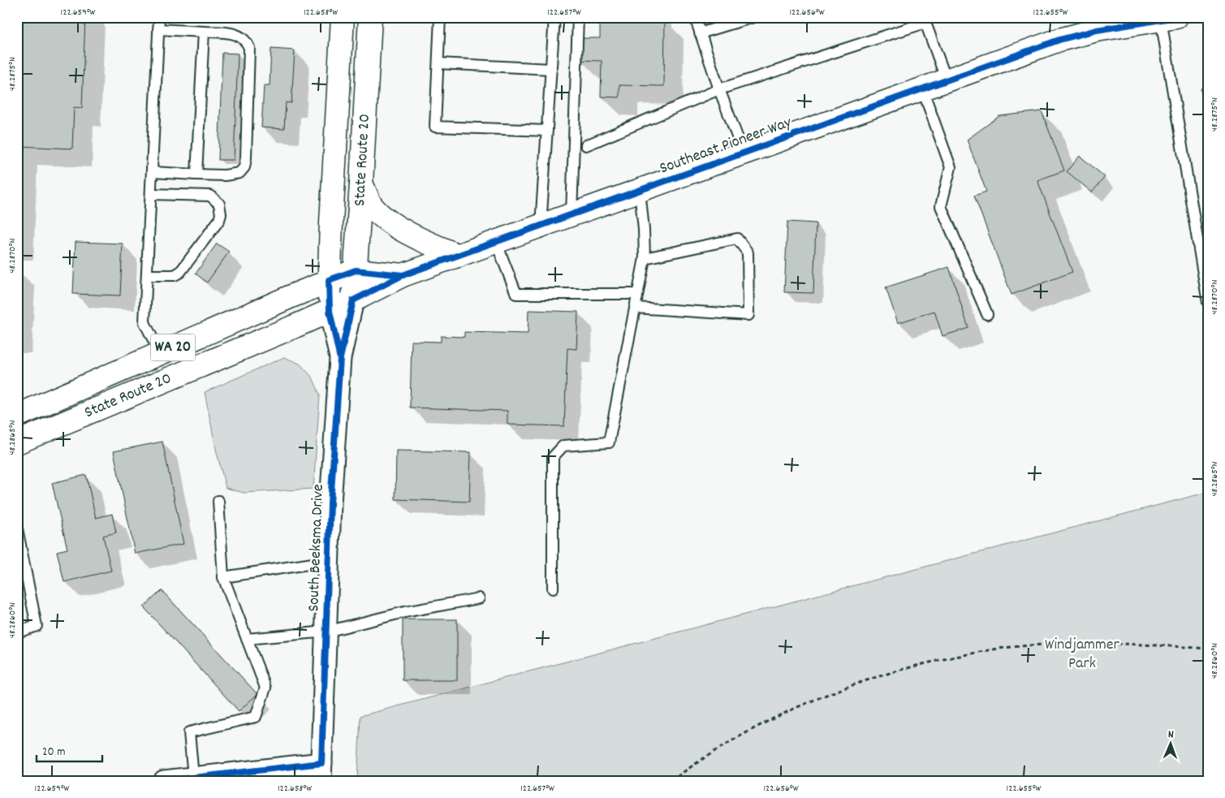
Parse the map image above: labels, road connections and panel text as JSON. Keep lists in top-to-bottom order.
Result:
{
  "streets": {
    "main road": ["Southeast Pioneer Way", "State Route 20", "WA 20"],
    "street": ["South Beeksma Drive"]
  },
  "crossings": [
    ["Southeast Pioneer Way", "State Route 20"],
    ["Southeast Pioneer Way", "WA 20"],
    ["Southeast Pioneer Way", "South Beeksma Drive"],
    ["State Route 20", "WA 20"],
    ["State Route 20", "South Beeksma Drive"]
  ],
  "parks": ["Windjammer Park"],
  "scale_bar": "20 m",
  "north": "top",
  "coordinates": [
    "122.659°W",
    "122.658°W",
    "122.657°W",
    "122.656°W",
    "122.655°W",
    "48.2875°N",
    "48.2870°N",
    "48.2865°N",
    "48.2860°N"
  ]
}
